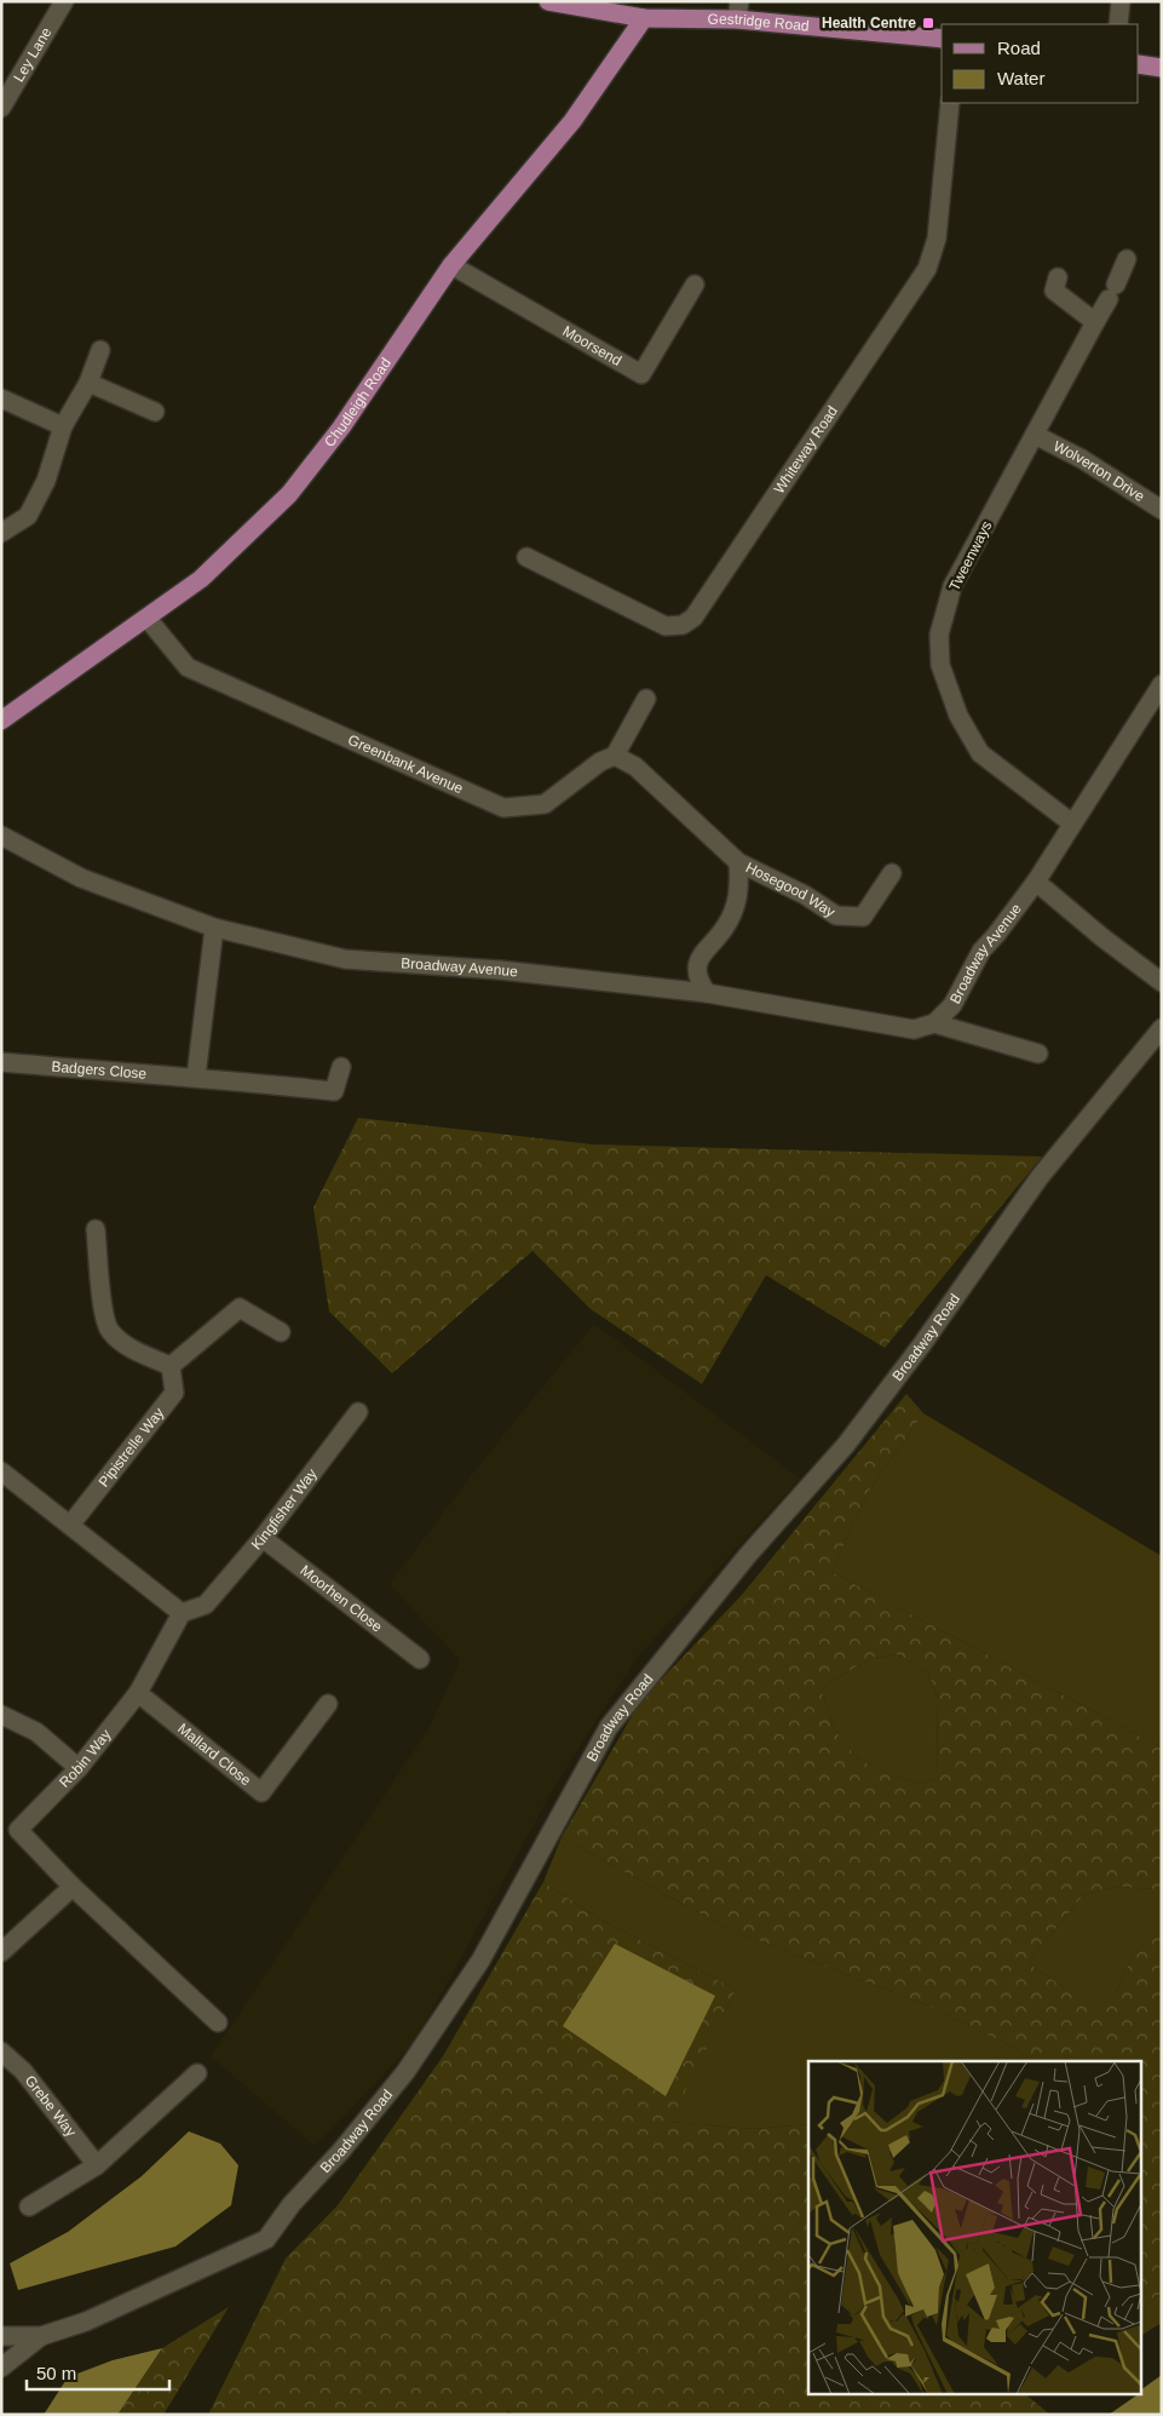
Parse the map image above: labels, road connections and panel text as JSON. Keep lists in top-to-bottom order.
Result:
{
  "streets": {
    "main road": ["Gestridge Road", "Chudleigh Road"],
    "street": [
      "Ley Lane",
      "Moorsend",
      "Whiteway Road",
      "Wolverton Drive",
      "Tweenways",
      "Greenbank Avenue",
      "Hosegood Way",
      "Broadway Avenue",
      "Badgers Close",
      "Broadway Road",
      "Pipistrelle Way",
      "Kingfisher Way",
      "Moorhen Close",
      "Mallard Close",
      "Robin Way",
      "Grebe Way"
    ]
  },
  "crossings": [
    ["Gestridge Road", "Chudleigh Road"],
    ["Moorsend", "Chudleigh Road"],
    ["Chudleigh Road", "Greenbank Avenue"],
    ["Wolverton Drive", "Tweenways"],
    ["Greenbank Avenue", "Hosegood Way"],
    ["Hosegood Way", "Broadway Avenue"],
    ["Kingfisher Way", "Moorhen Close"],
    ["Kingfisher Way", "Robin Way"],
    ["Mallard Close", "Robin Way"]
  ],
  "places": {
    "transit": ["Health Centre"]
  },
  "legend": ["Road", "Water"],
  "scale_bar": "50 m"
}
